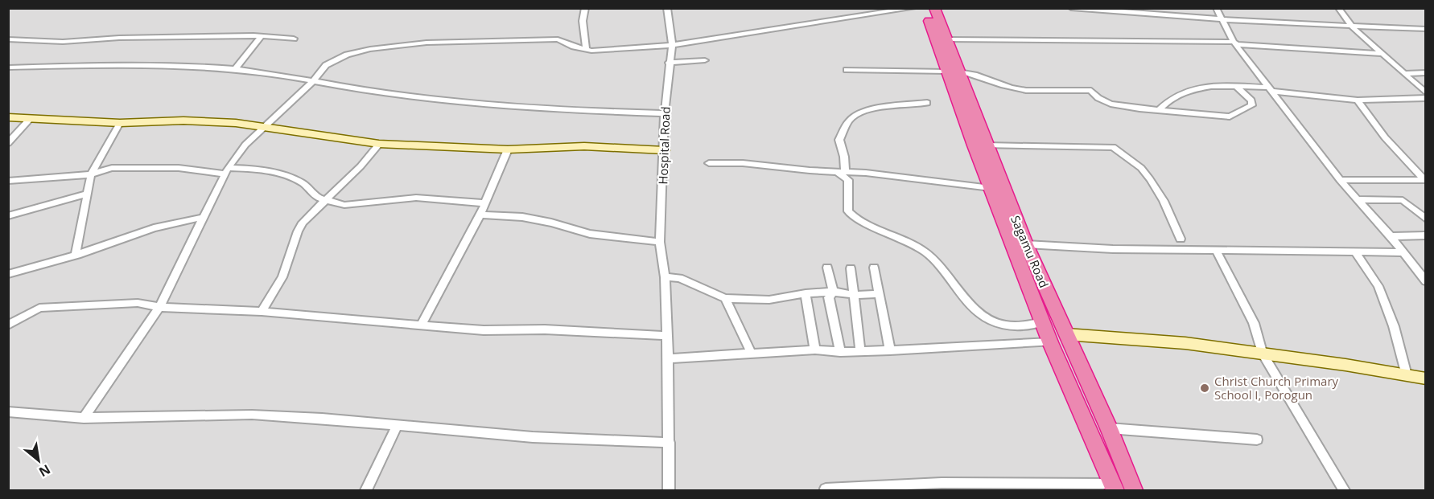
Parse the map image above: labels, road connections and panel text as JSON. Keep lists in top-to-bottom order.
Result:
{
  "streets": {
    "highway": ["Sagamu Road"],
    "street": ["Hospital Road"]
  },
  "places": ["Christ Church Primary School I, Porogun"],
  "north": "bottom right"
}
